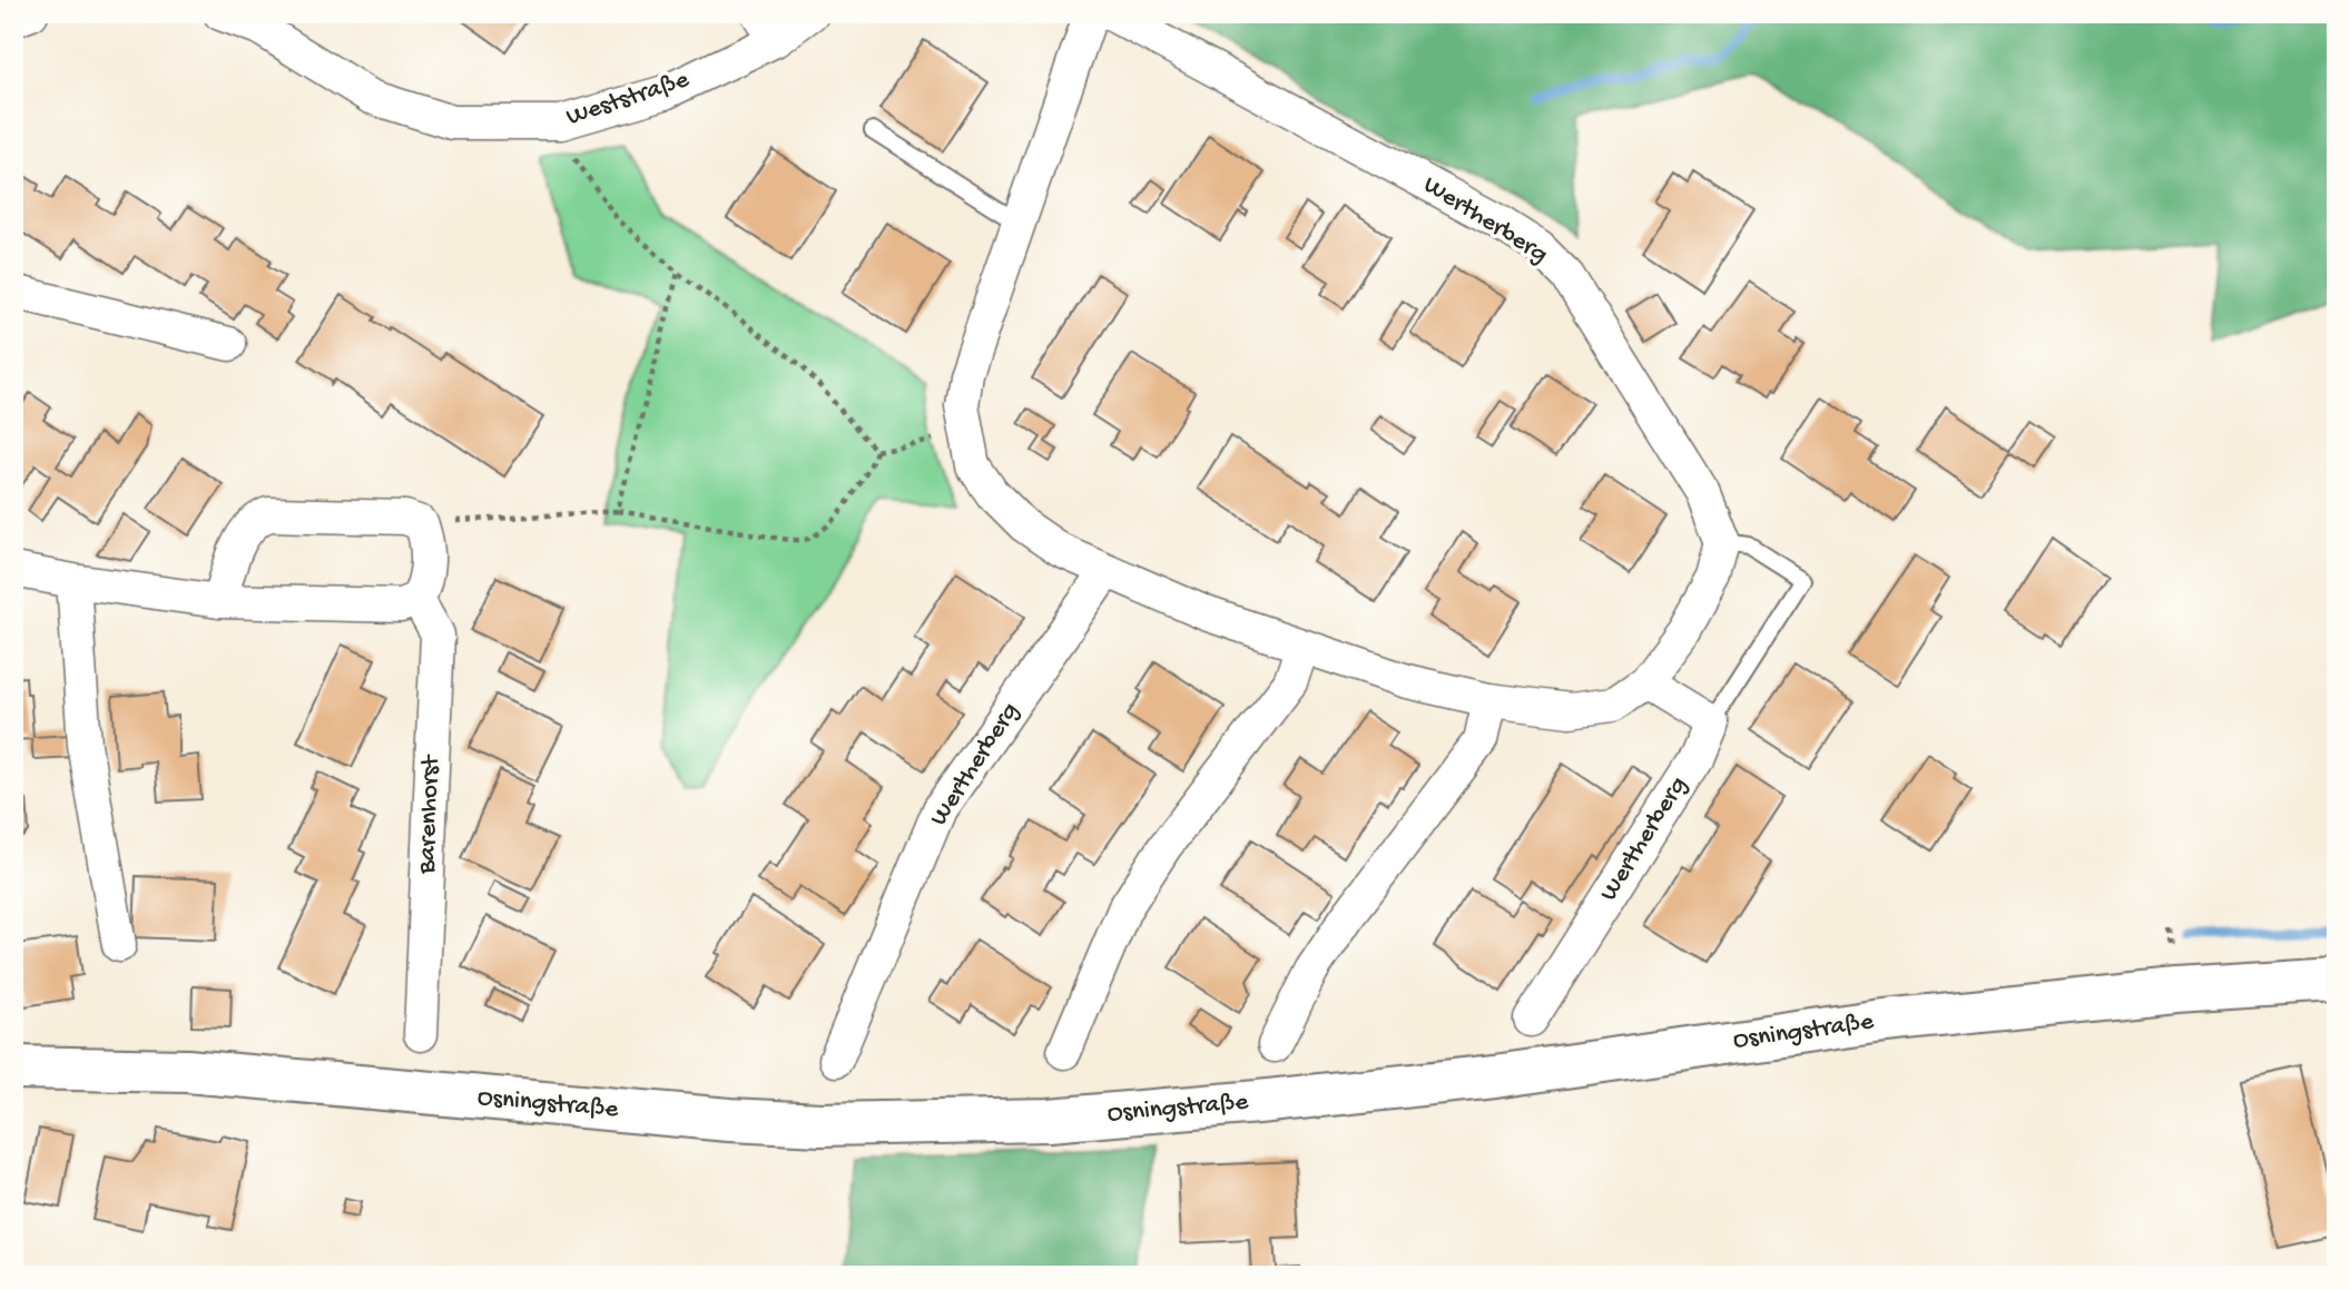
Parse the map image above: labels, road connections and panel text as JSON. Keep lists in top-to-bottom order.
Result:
{
  "streets": {
    "street": [
      "Weststraße",
      "Wertherberg",
      "Barenhorst",
      "Osningstraße"
    ]
  }
}
